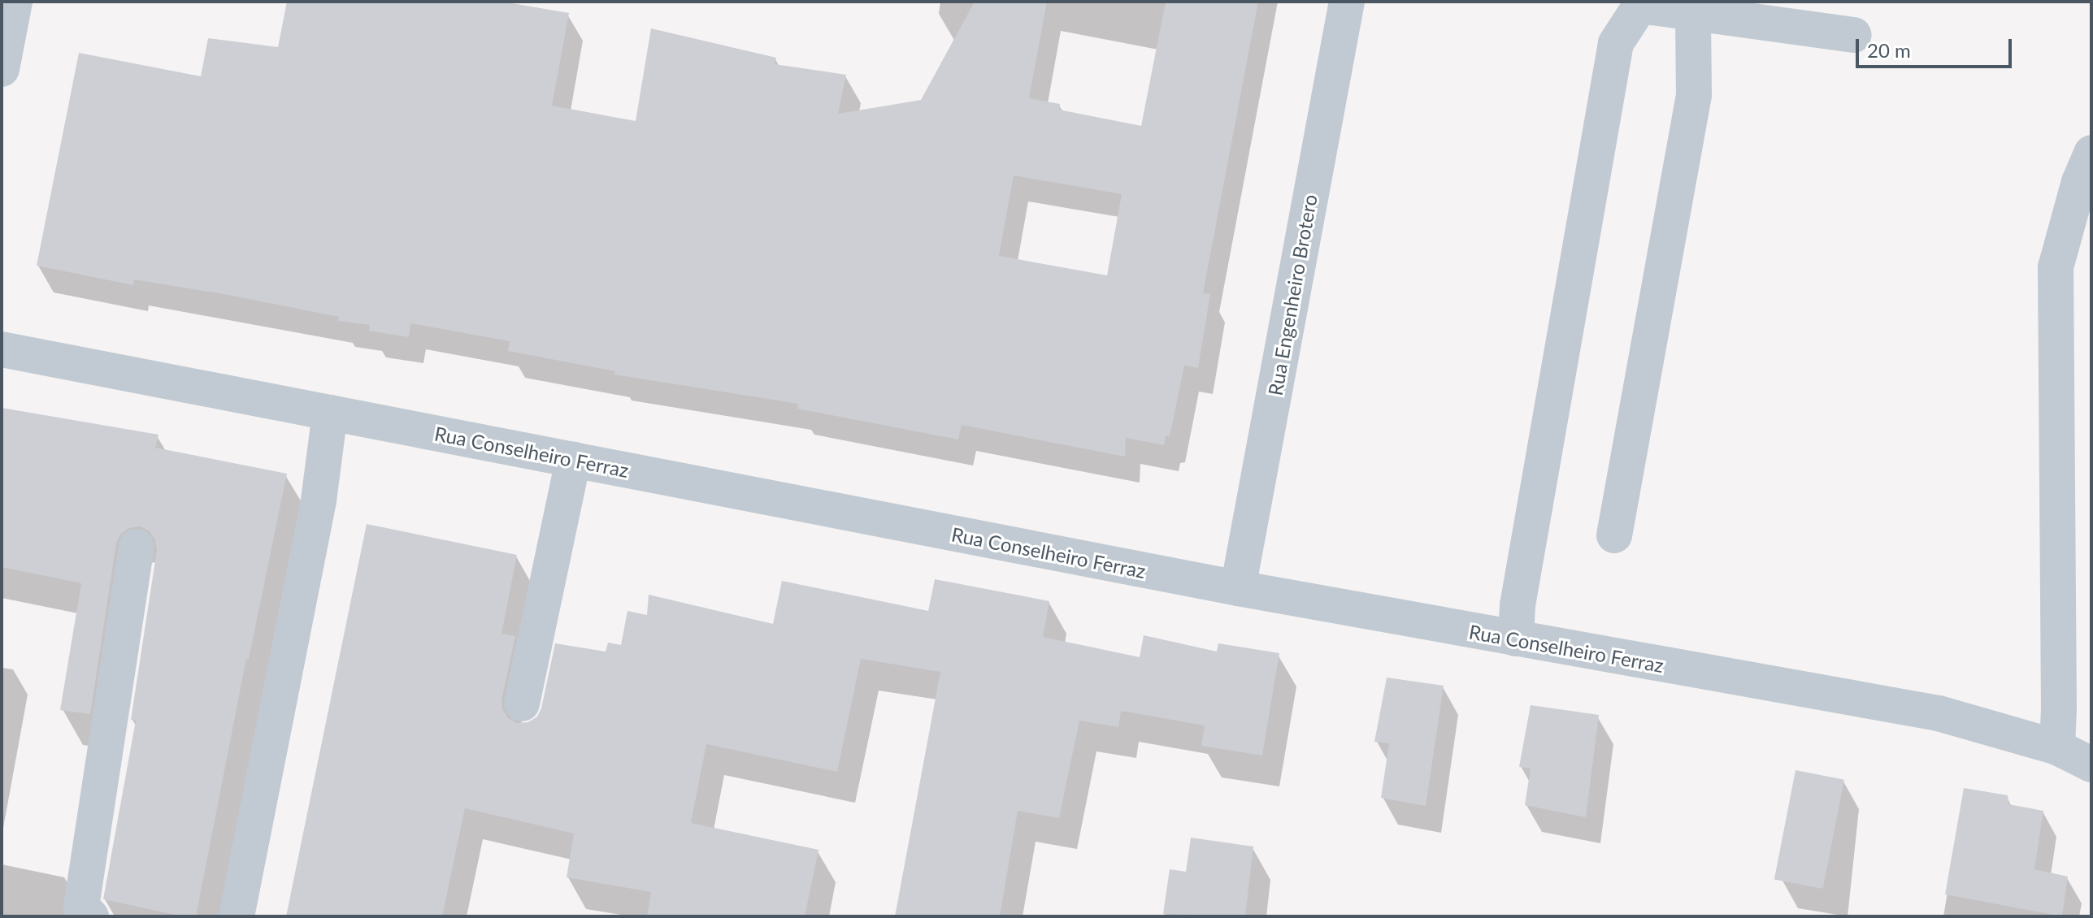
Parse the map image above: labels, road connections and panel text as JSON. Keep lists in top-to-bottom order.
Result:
{
  "streets": {
    "street": ["Rua Engenheiro Brotero", "Rua Conselheiro Ferraz"]
  },
  "crossings": [
    ["Rua Engenheiro Brotero", "Rua Conselheiro Ferraz"]
  ],
  "scale_bar": "20 m"
}
